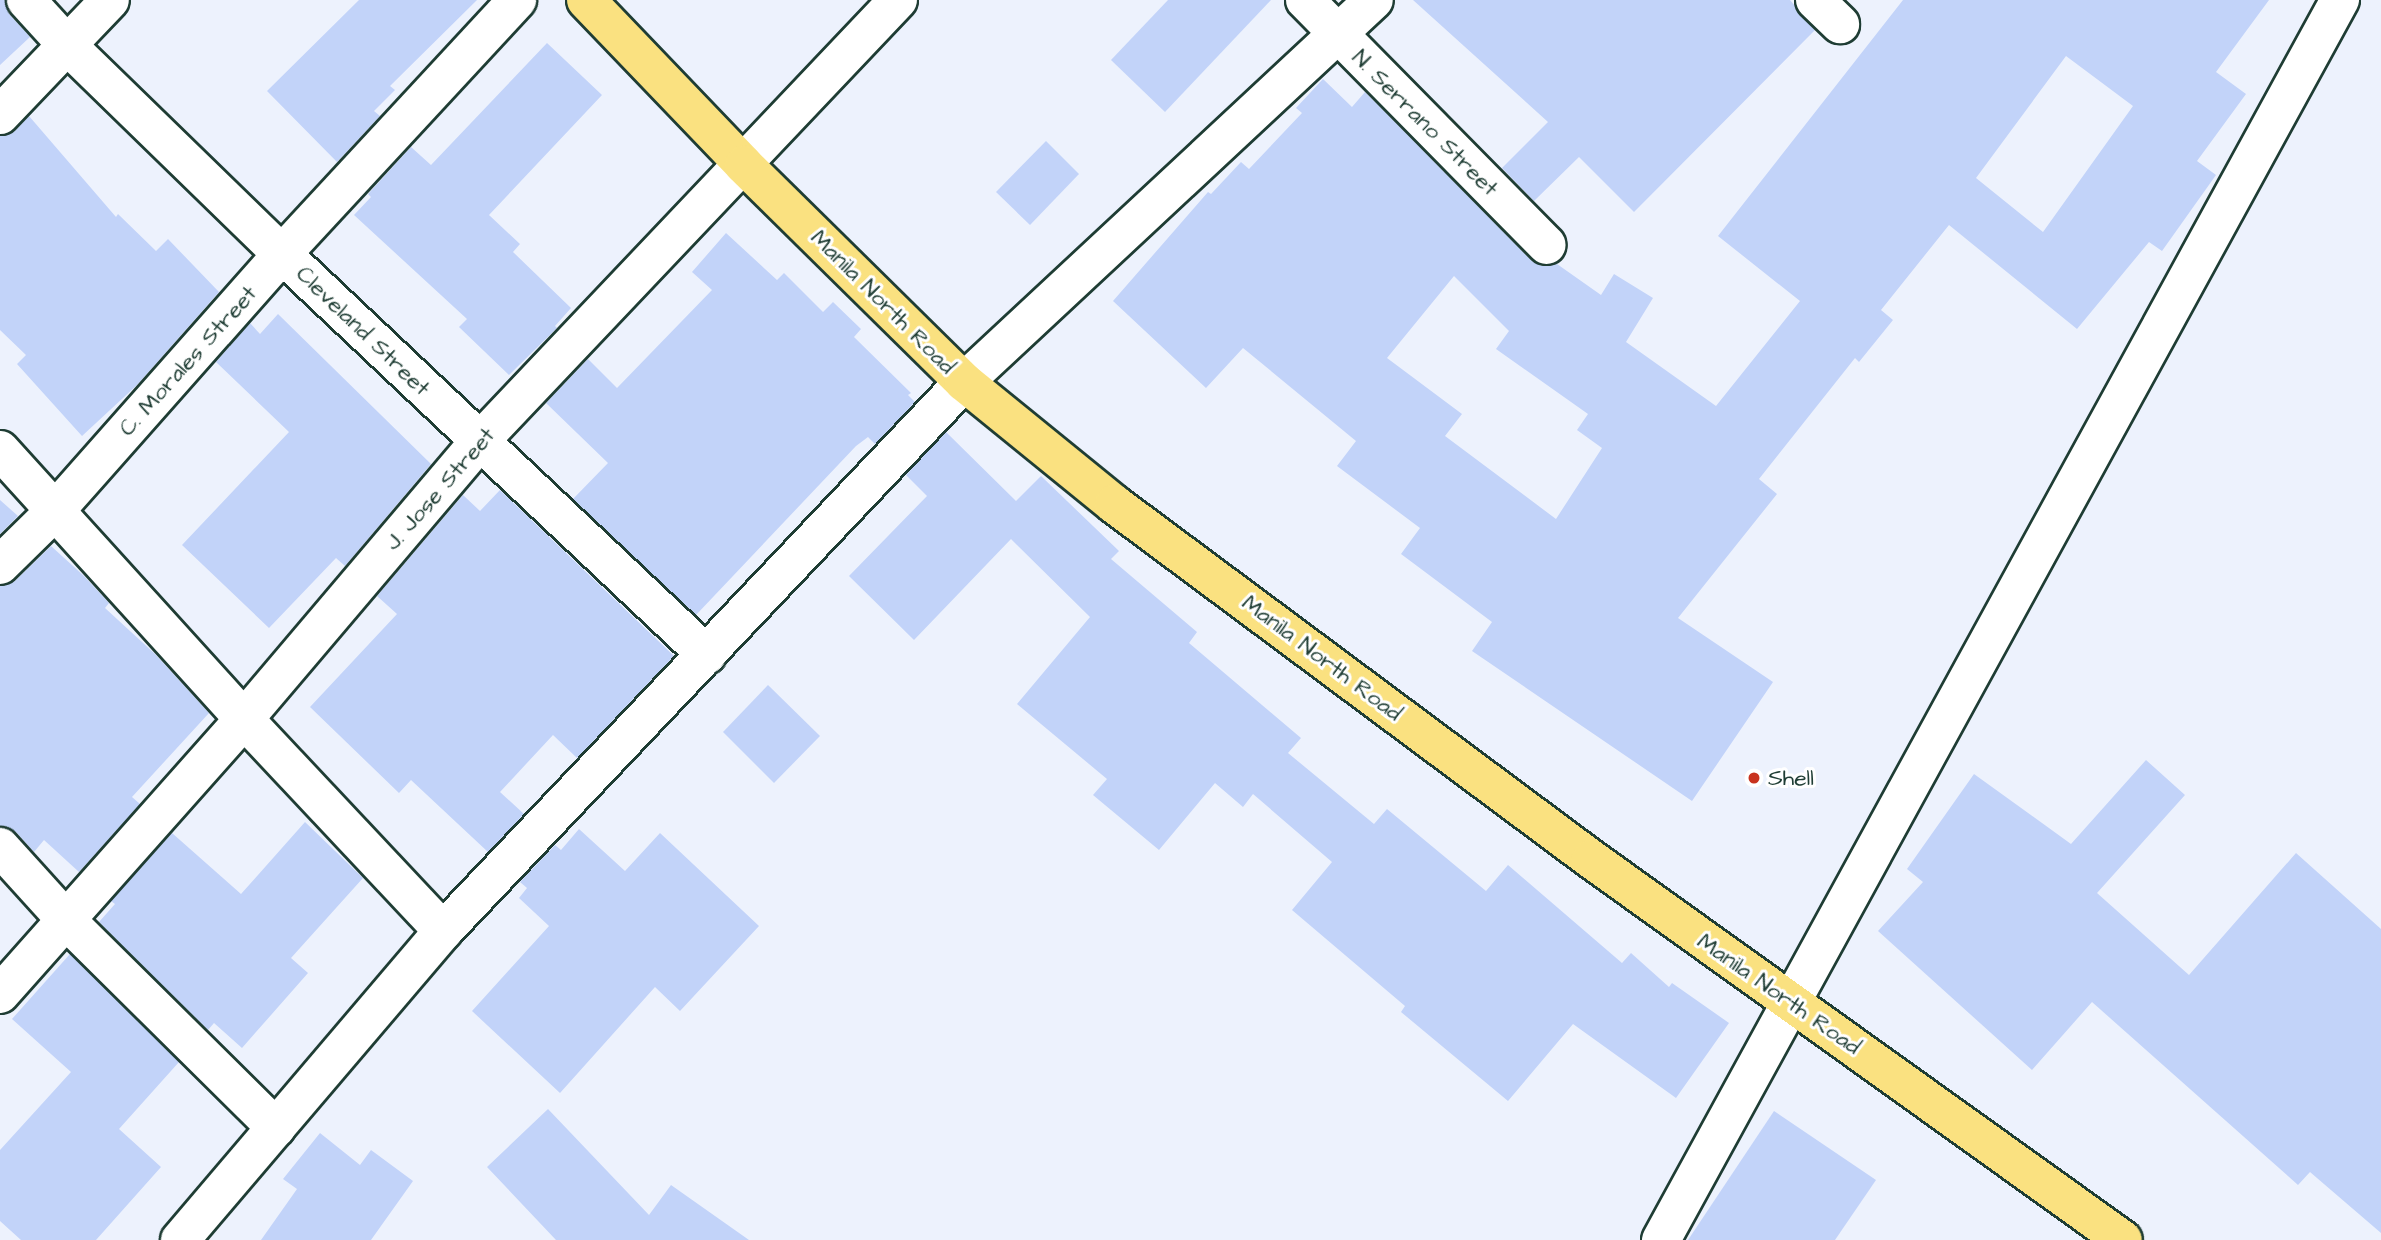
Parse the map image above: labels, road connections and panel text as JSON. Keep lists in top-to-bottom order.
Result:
{
  "streets": {
    "highway": ["Manila North Road"],
    "street": [
      "N. Serrano Street",
      "Cleveland Street",
      "C. Morales Street",
      "J. Jose Street"
    ]
  },
  "crossings": [
    ["Manila North Road", "J. Jose Street"],
    ["Cleveland Street", "C. Morales Street"],
    ["Cleveland Street", "J. Jose Street"]
  ],
  "places": ["Shell"]
}
